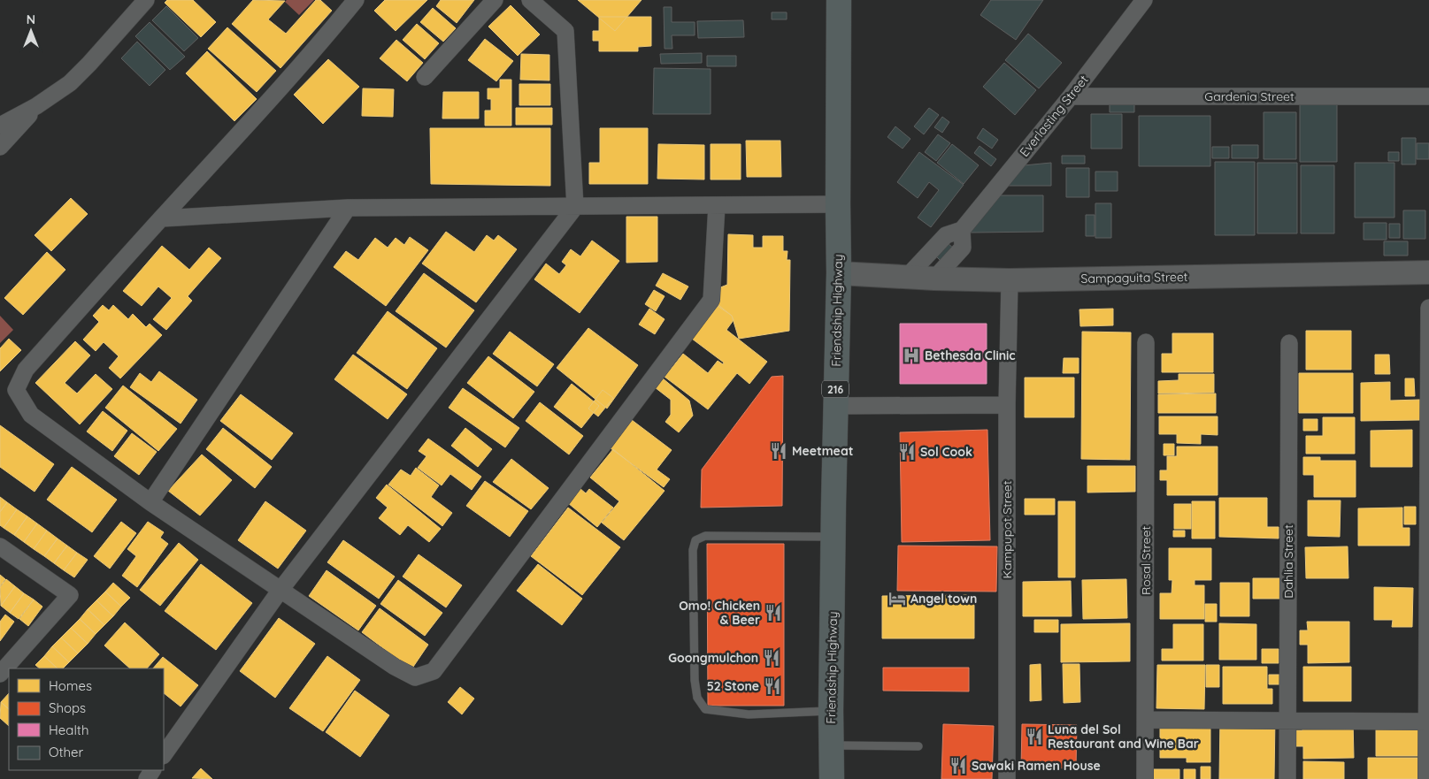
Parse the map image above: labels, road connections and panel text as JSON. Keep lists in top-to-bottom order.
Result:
{
  "streets": {
    "main road": ["Sampaguita Street", "Friendship Highway", "216"],
    "street": [
      "Gardenia Street",
      "Everlasting Street",
      "Kampupot Street",
      "Rosal Street",
      "Dahlia Street"
    ]
  },
  "crossings": [
    ["Gardenia Street", "Everlasting Street"],
    ["Everlasting Street", "Sampaguita Street"],
    ["Sampaguita Street", "Friendship Highway"],
    ["Sampaguita Street", "Kampupot Street"]
  ],
  "places": {
    "hospital": ["Bethesda Clinic"],
    "restaurant": [
      "Meetmeat",
      "Sol Cook",
      "Omo! Chicken & Beer",
      "Goongmulchon",
      "52 Stone",
      "Luna del Sol Restaurant and Wine Bar",
      "Sawaki Ramen House"
    ],
    "hotel": ["Angel town"]
  },
  "legend": [
    "Homes",
    "Shops",
    "Health",
    "Other"
  ],
  "north": "top"
}
